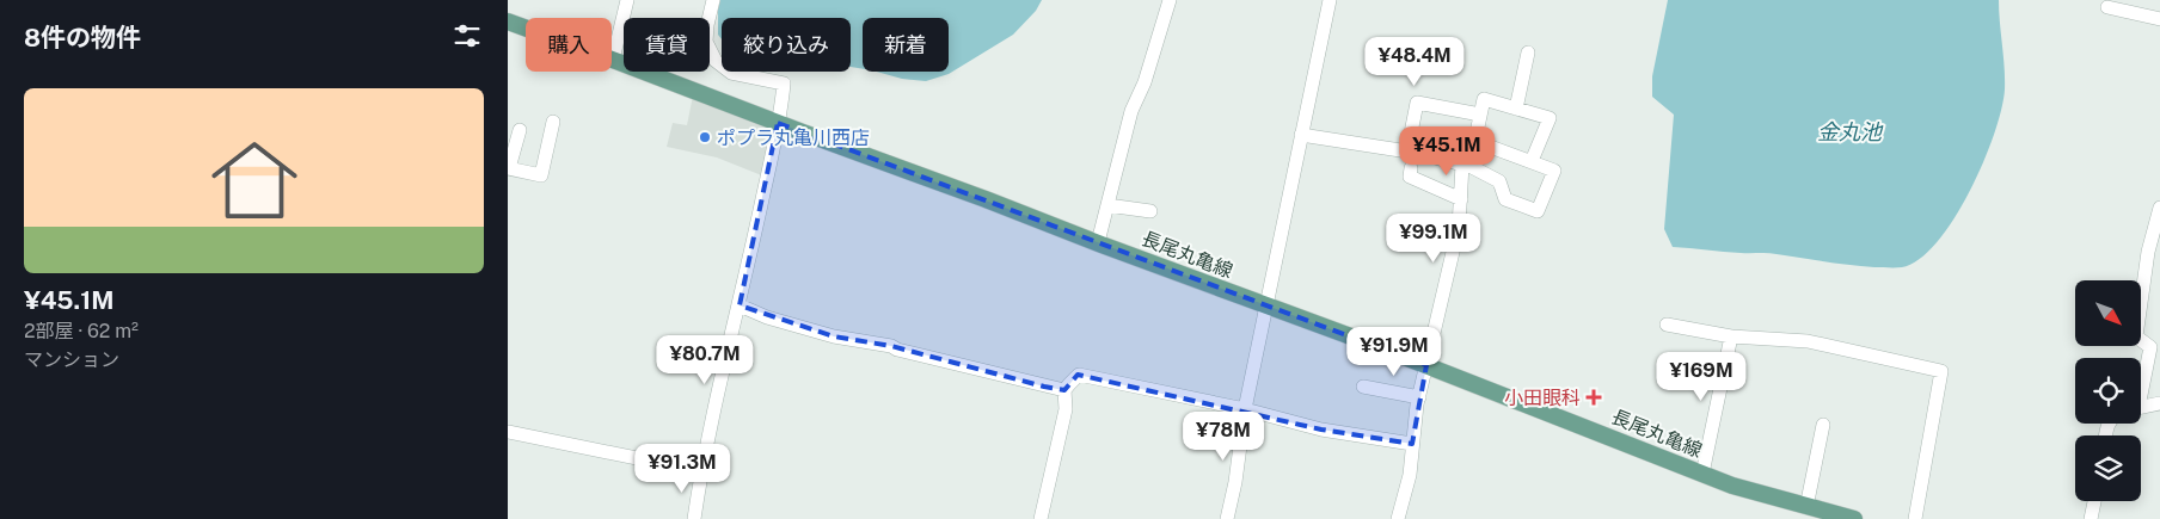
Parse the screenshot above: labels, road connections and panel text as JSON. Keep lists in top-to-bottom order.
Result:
{
  "streets": {
    "main road": ["長尾丸亀線"]
  },
  "water": ["金丸池"],
  "places": {
    "other": ["ポプラ丸亀川西店"],
    "health": ["小田眼科"]
  },
  "north": "bottom right",
  "page": {
    "heading": "8件の物件",
    "chip": [
      "購入",
      "賃貸",
      "絞り込み",
      "新着"
    ],
    "price": [
      "¥48.4M",
      "¥45.1M",
      "¥99.1M",
      "¥91.9M",
      "¥80.7M",
      "¥169M",
      "¥78M",
      "¥91.3M"
    ],
    "list": [
      {
        "name": "¥45.1M",
        "note": "2部屋 · 62 m² · マンション"
      }
    ]
  }
}
